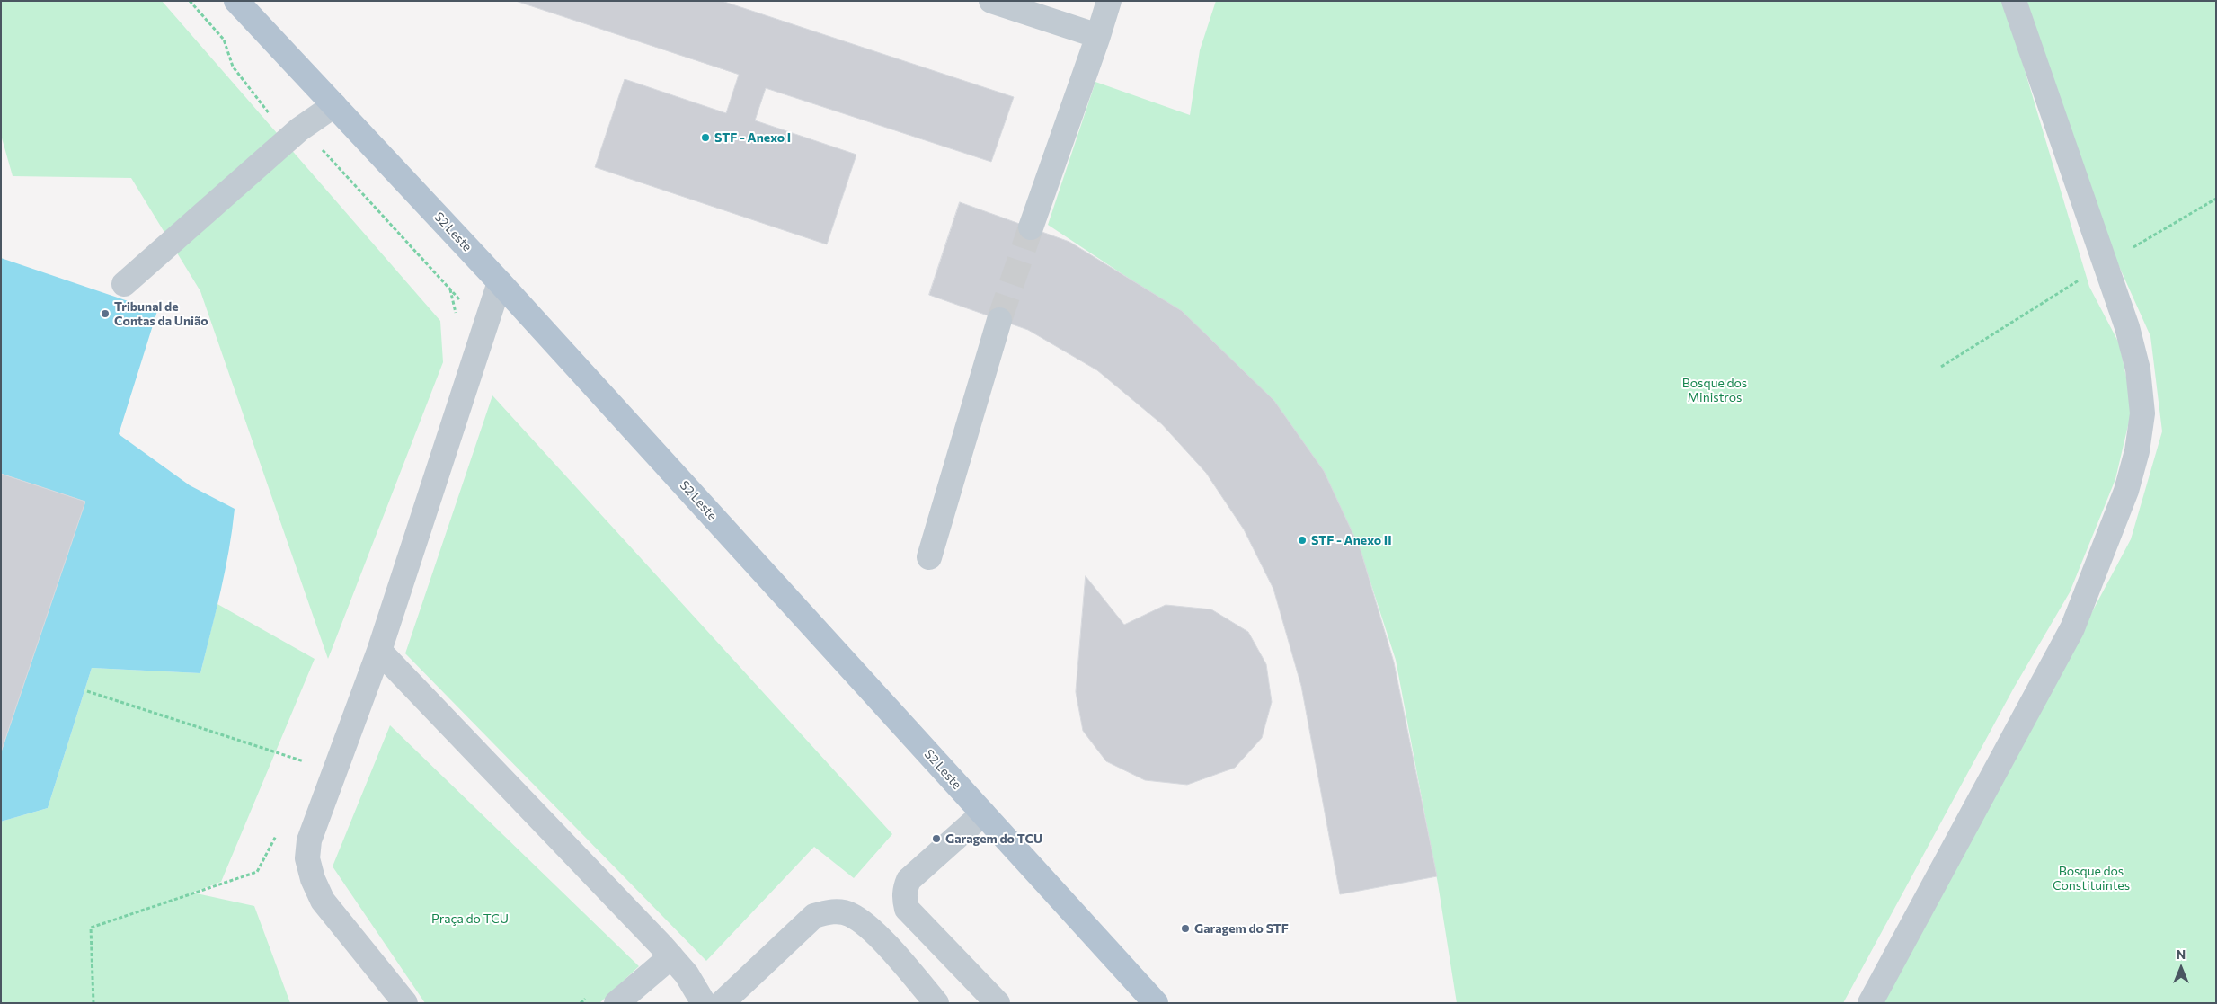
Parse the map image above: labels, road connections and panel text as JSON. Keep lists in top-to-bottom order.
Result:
{
  "streets": {
    "main road": ["S2 Leste"]
  },
  "parks": ["Bosque dos Ministros", "Bosque dos Constituintes", "Praça do TCU"],
  "places": [
    "STF - Anexo I",
    "Tribunal de Contas da União",
    "STF - Anexo II",
    "Garagem do TCU",
    "Garagem do STF"
  ],
  "north": "top"
}
